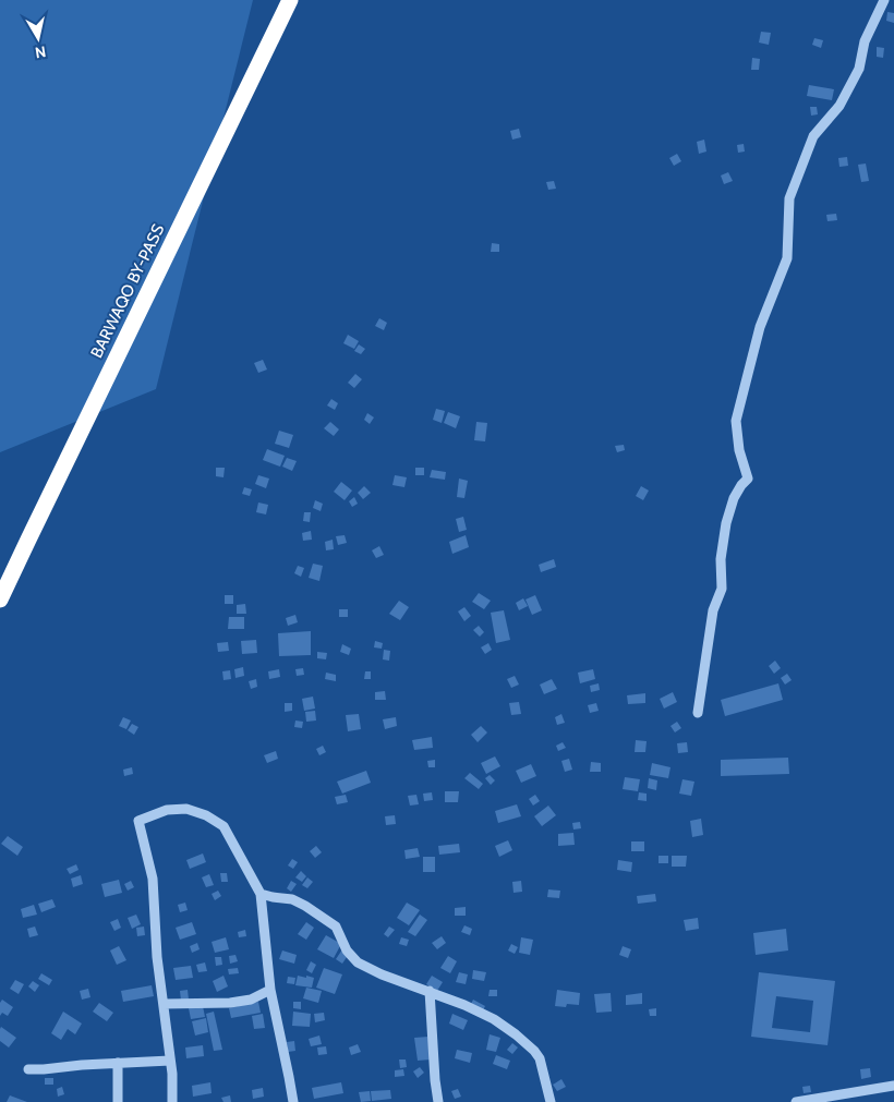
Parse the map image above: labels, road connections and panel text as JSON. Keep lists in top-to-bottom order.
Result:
{
  "streets": {
    "highway": ["BARWAQO BY-PASS"]
  },
  "north": "bottom"
}
